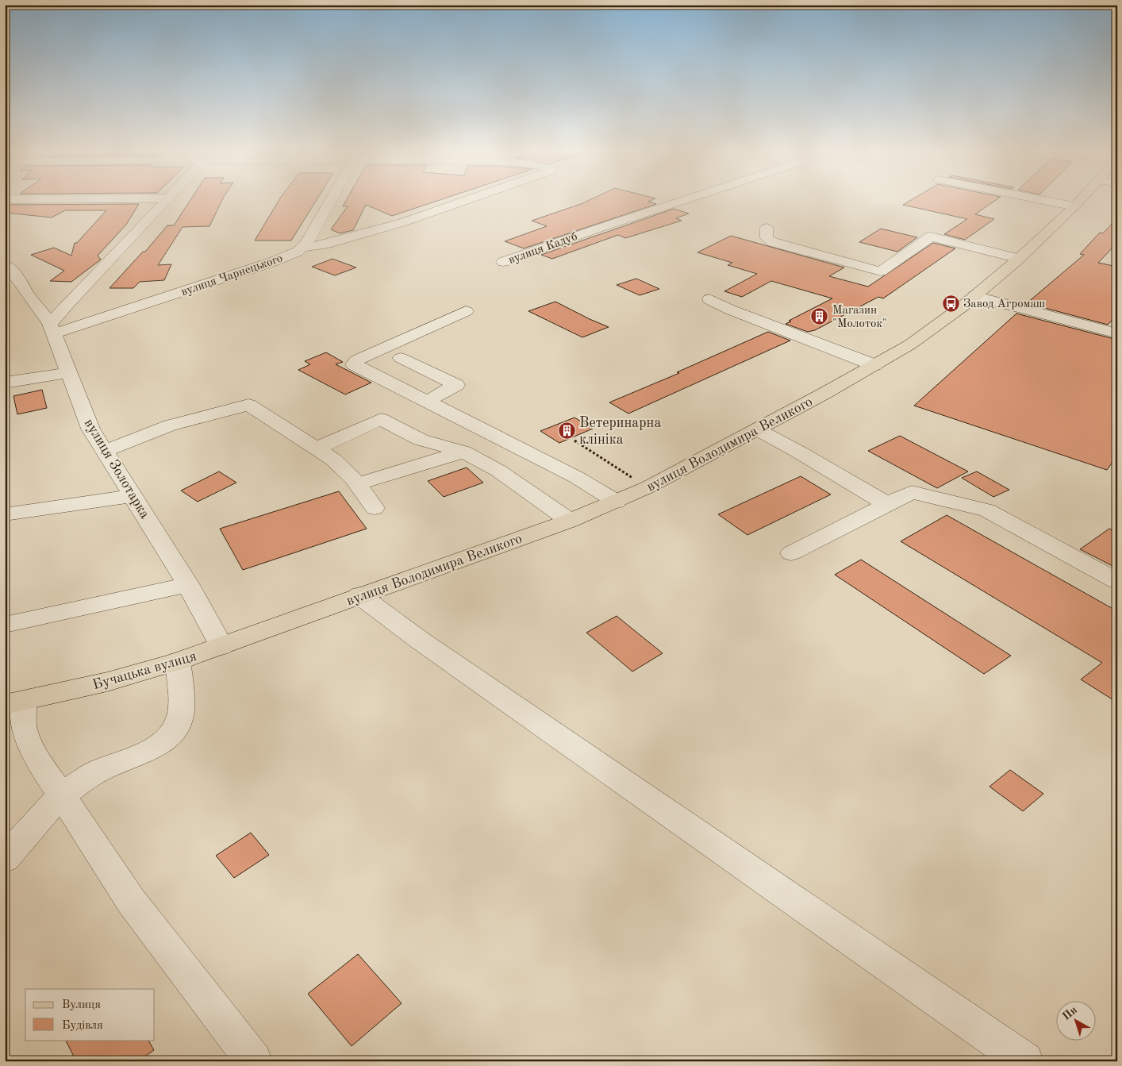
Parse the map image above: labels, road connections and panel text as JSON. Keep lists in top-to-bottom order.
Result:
{
  "streets": {
    "main road": ["вулиця Володимира Великого", "Бучацька вулиця"],
    "street": ["вулиця Кадуб", "вулиця Чарнецького", "вулиця Золотарка"]
  },
  "crossings": [
    ["вулиця Чарнецького", "вулиця Золотарка"],
    ["вулиця Володимира Великого", "Бучацька вулиця"],
    ["вулиця Золотарка", "Бучацька вулиця"]
  ],
  "places": {
    "bus stop": ["Завод Агромаш"],
    "building": ["Магазин \"Молоток\"", "Ветеринарна клініка"]
  },
  "legend": ["Вулиця", "Будівля"],
  "north": "top left"
}
